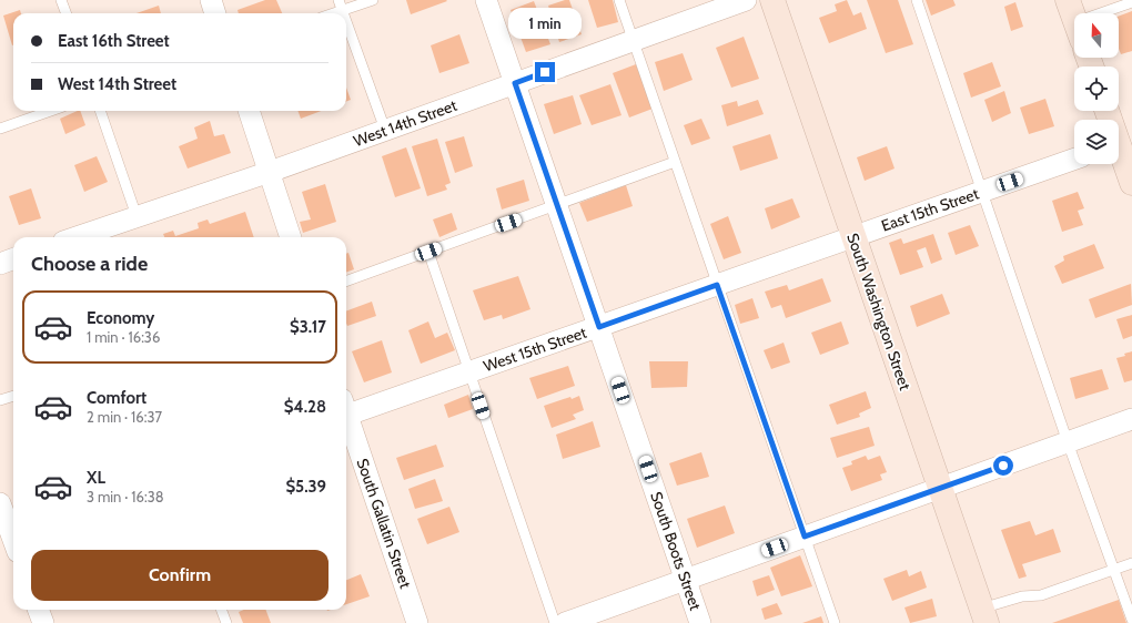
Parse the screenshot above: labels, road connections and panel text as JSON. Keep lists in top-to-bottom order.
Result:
{
  "streets": {
    "main road": ["South Washington Street"],
    "street": [
      "West 14th Street",
      "East 15th Street",
      "West 15th Street",
      "South Gallatin Street",
      "South Boots Street"
    ]
  },
  "crossings": [
    ["West 14th Street", "South Boots Street"],
    ["East 15th Street", "South Washington Street"],
    ["East 15th Street", "West 15th Street"],
    ["South Washington Street", "West 15th Street"],
    ["West 15th Street", "South Boots Street"]
  ],
  "north": "top",
  "page": {
    "bubble": "1 min",
    "banner": ["East 16th Street", "West 14th Street"],
    "heading": "Choose a ride",
    "list": [
      {
        "name": "Economy",
        "note": "1 min · 16:36",
        "value": "$3.17"
      },
      {
        "name": "Comfort",
        "note": "2 min · 16:37",
        "value": "$4.28"
      },
      {
        "name": "XL",
        "note": "3 min · 16:38",
        "value": "$5.39"
      }
    ],
    "buttons": "Confirm"
  }
}
